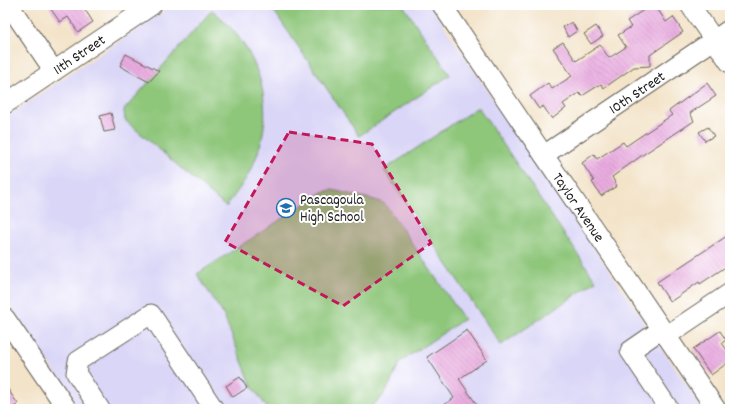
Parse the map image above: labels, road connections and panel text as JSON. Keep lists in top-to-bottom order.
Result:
{
  "streets": {
    "street": ["11th Street", "10th Street", "Taylor Avenue"]
  },
  "crossings": [
    ["10th Street", "Taylor Avenue"]
  ],
  "places": {
    "school or university": ["Pascagoula High School"]
  }
}
